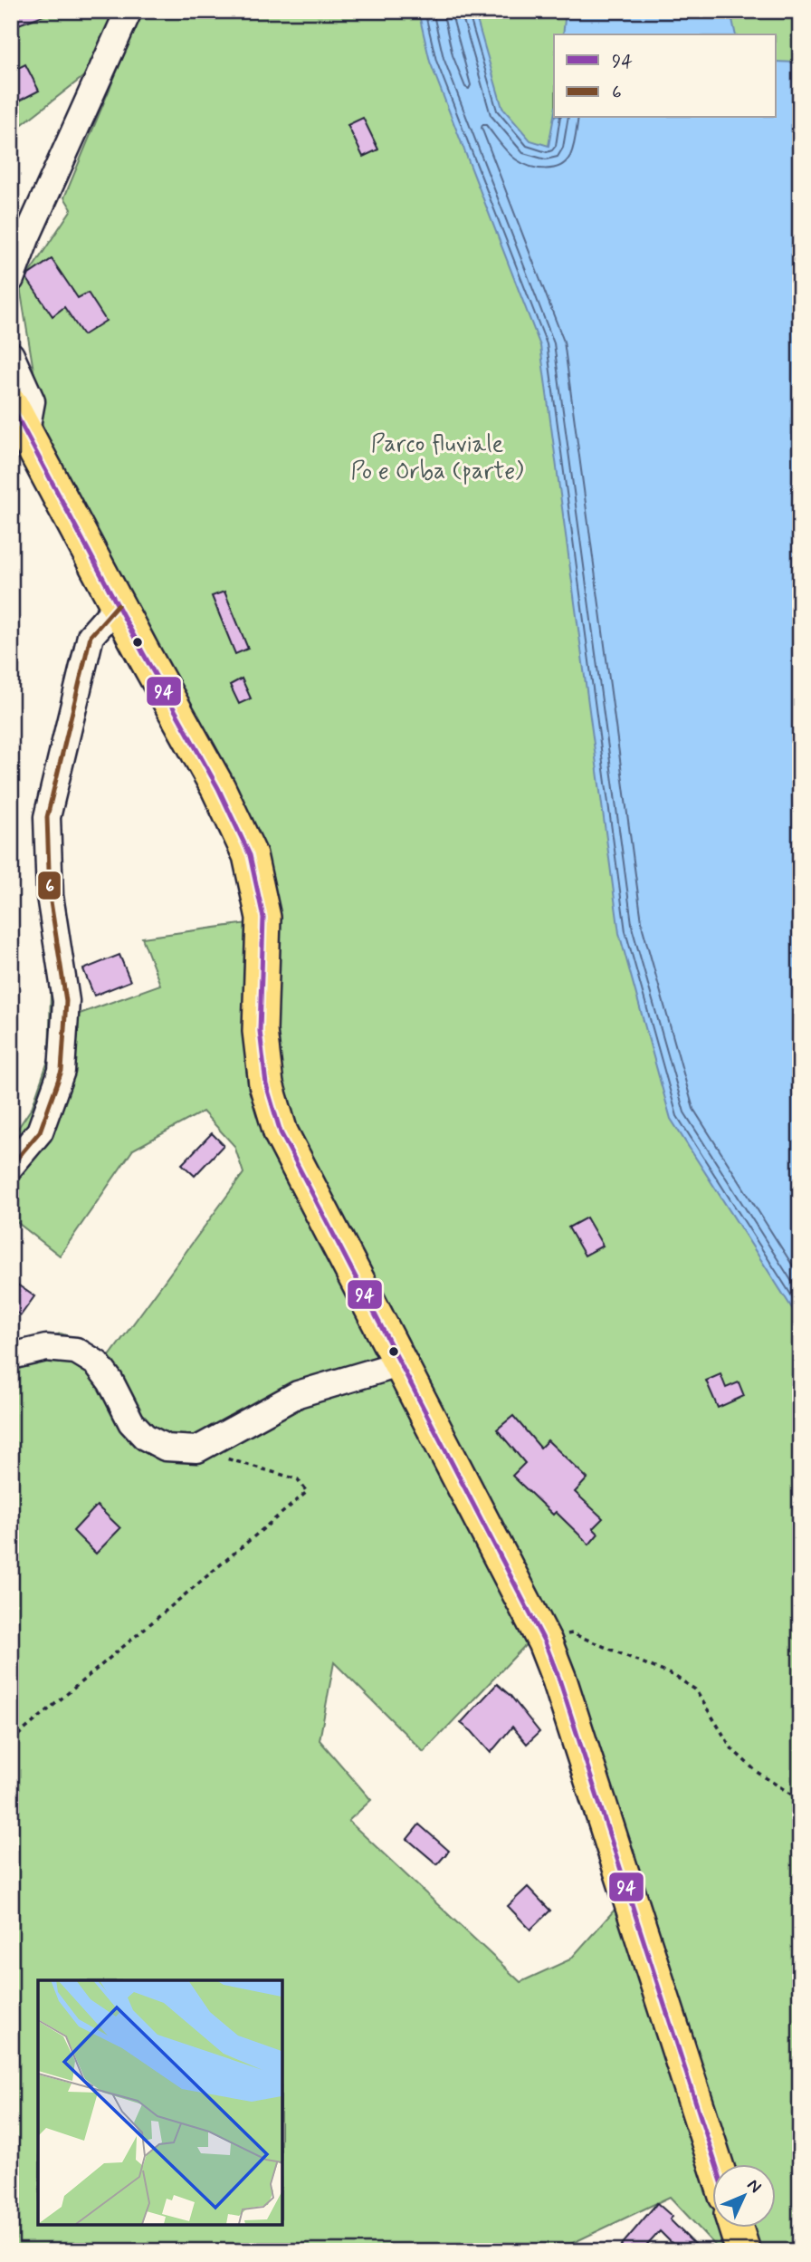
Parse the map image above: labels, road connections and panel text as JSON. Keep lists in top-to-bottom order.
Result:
{
  "parks": ["Parco fluviale Po e Orba (parte)"],
  "lines": ["transit line 94", "transit line 6"],
  "legend": ["94", "6"],
  "north": "top right"
}
